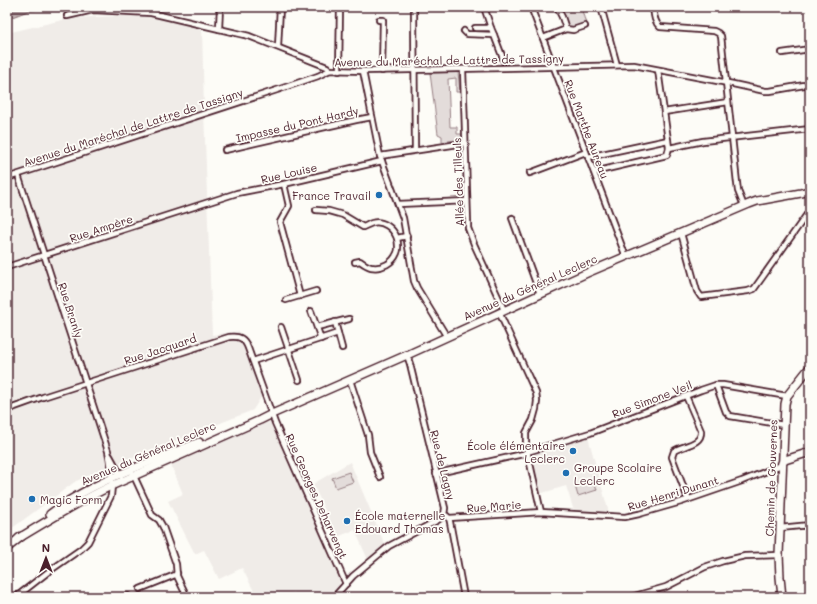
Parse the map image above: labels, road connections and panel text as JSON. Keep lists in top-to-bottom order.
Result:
{
  "streets": {
    "main road": ["Avenue du Général Leclerc", "Chemin de Gouvernes"],
    "street": [
      "Avenue du Maréchal de Lattre de Tassigny",
      "Impasse du Pont Hardy",
      "Rue Marthe Aureau",
      "Rue Louise",
      "Allée des Tilleuls",
      "Rue Ampère",
      "Rue Branly",
      "Rue Jacquard",
      "Rue Simone Veil",
      "Rue de Lagny",
      "Rue Henri Dunant",
      "Rue Georges Deharvengt",
      "Rue Marie"
    ]
  },
  "crossings": [
    ["Avenue du Maréchal de Lattre de Tassigny", "Rue Marthe Aureau"],
    ["Avenue du Maréchal de Lattre de Tassigny", "Allée des Tilleuls"],
    ["Avenue du Maréchal de Lattre de Tassigny", "Rue Branly"],
    ["Rue Marthe Aureau", "Avenue du Général Leclerc"],
    ["Rue Louise", "Allée des Tilleuls"],
    ["Rue Louise", "Rue Ampère"],
    ["Allée des Tilleuls", "Avenue du Général Leclerc"],
    ["Allée des Tilleuls", "Rue Simone Veil"],
    ["Allée des Tilleuls", "Rue Henri Dunant"],
    ["Allée des Tilleuls", "Rue Marie"],
    ["Rue Ampère", "Rue Branly"],
    ["Avenue du Général Leclerc", "Rue Branly"],
    ["Avenue du Général Leclerc", "Rue Jacquard"],
    ["Avenue du Général Leclerc", "Rue de Lagny"],
    ["Avenue du Général Leclerc", "Rue Georges Deharvengt"],
    ["Rue Branly", "Rue Jacquard"],
    ["Rue Jacquard", "Rue Georges Deharvengt"],
    ["Rue Simone Veil", "Rue de Lagny"],
    ["Rue Simone Veil", "Chemin de Gouvernes"],
    ["Rue de Lagny", "Rue Georges Deharvengt"],
    ["Chemin de Gouvernes", "Rue Henri Dunant"],
    ["Rue Henri Dunant", "Rue Marie"]
  ],
  "places": [
    "France Travail",
    "École élémentaire Leclerc",
    "Groupe Scolaire Leclerc",
    "Magic Form",
    "École maternelle Edouard Thomas"
  ],
  "north": "top"
}
